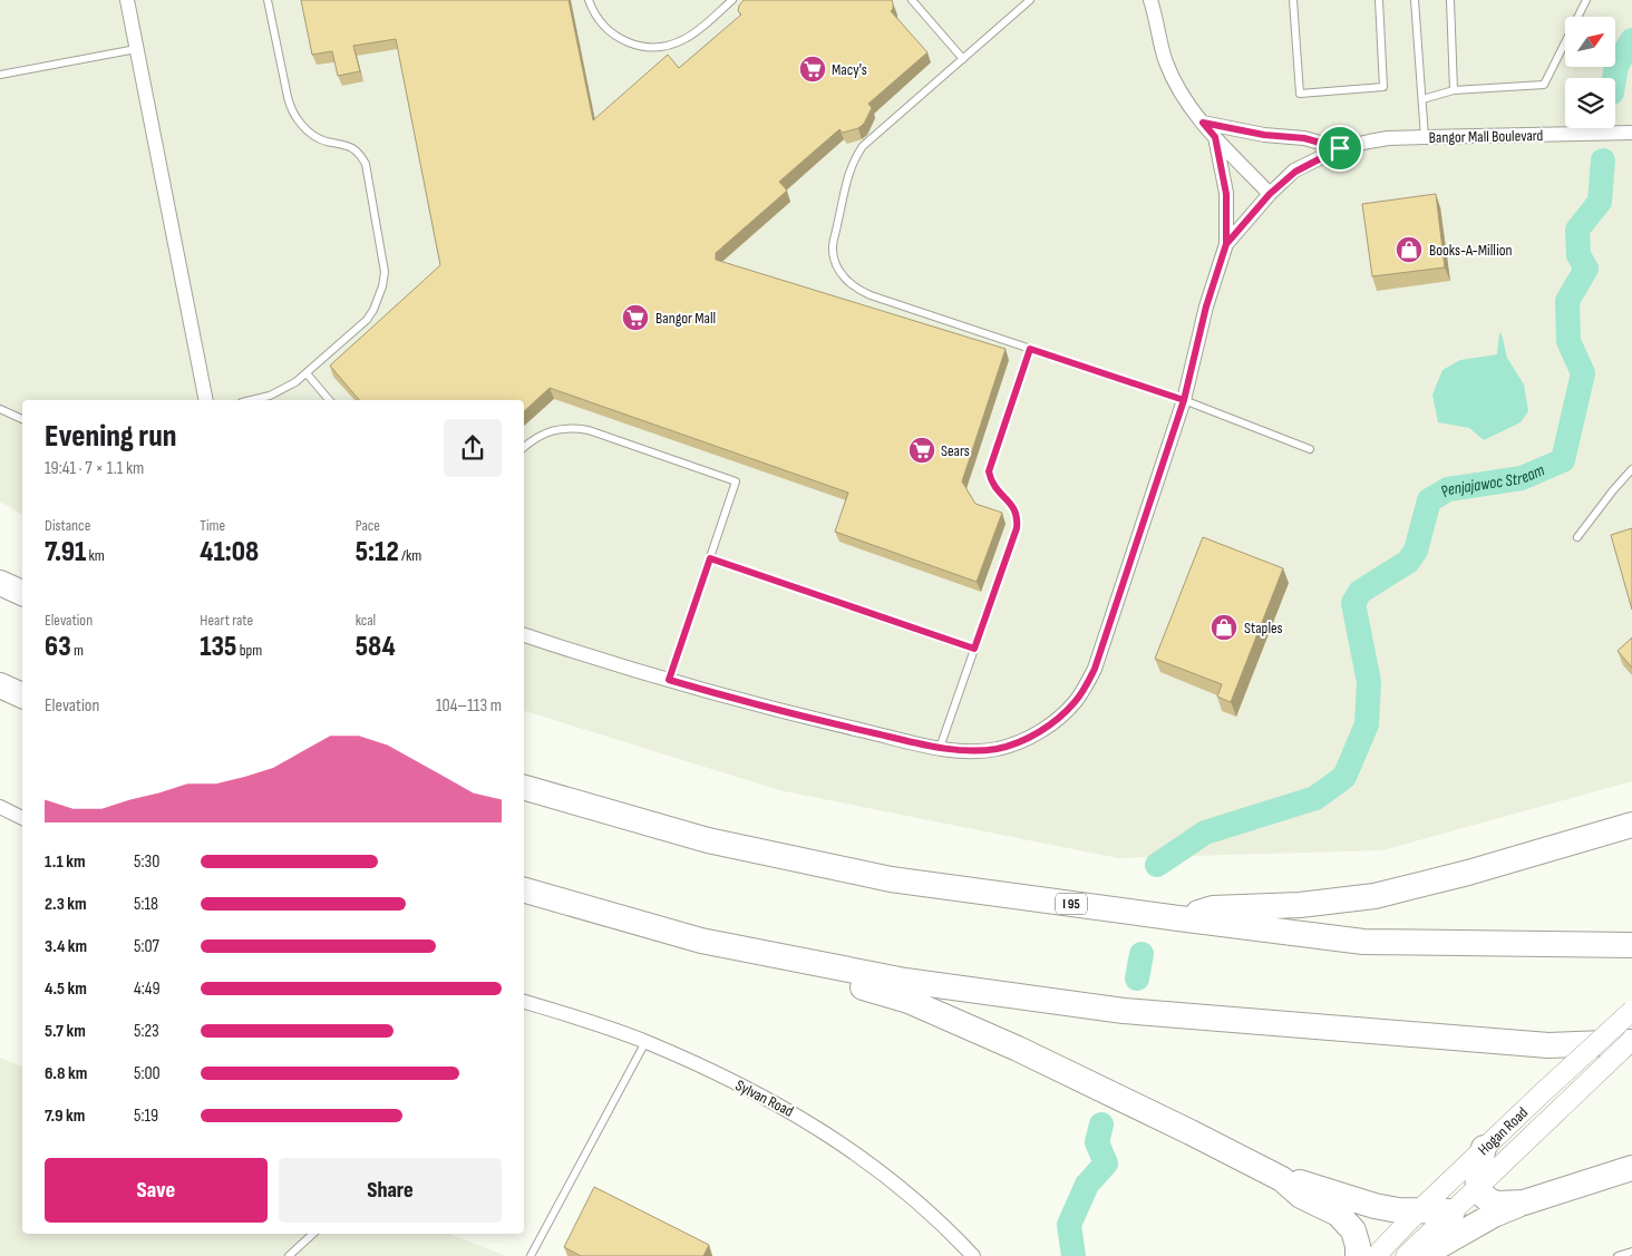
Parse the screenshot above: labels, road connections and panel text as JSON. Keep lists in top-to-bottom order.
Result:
{
  "streets": {
    "highway": ["I 95"],
    "main road": ["Hogan Road"],
    "street": ["Bangor Mall Boulevard", "Sylvan Road"]
  },
  "water": ["Penjajawoc Stream"],
  "places": {
    "supermarket": ["Macy's", "Bangor Mall", "Sears"],
    "shop": ["Books-A-Million", "Staples"]
  },
  "north": "top right",
  "page": {
    "heading": ["Evening run", "19:41 · 7 × 1.1 km"],
    "stats": [
      ["Distance", "7.91 km"],
      ["Time", "41:08"],
      ["Pace", "5:12 /km"],
      ["Elevation", "63 m"],
      ["Heart rate", "135 bpm"],
      ["kcal", "584"]
    ],
    "chart": ["Elevation", "104–113 m"],
    "list": [
      {
        "name": "1.1 km",
        "note": "5:30"
      },
      {
        "name": "2.3 km",
        "note": "5:18"
      },
      {
        "name": "3.4 km",
        "note": "5:07"
      },
      {
        "name": "4.5 km",
        "note": "4:49"
      },
      {
        "name": "5.7 km",
        "note": "5:23"
      },
      {
        "name": "6.8 km",
        "note": "5:00"
      },
      {
        "name": "7.9 km",
        "note": "5:19"
      }
    ],
    "buttons": ["Save", "Share"]
  }
}
